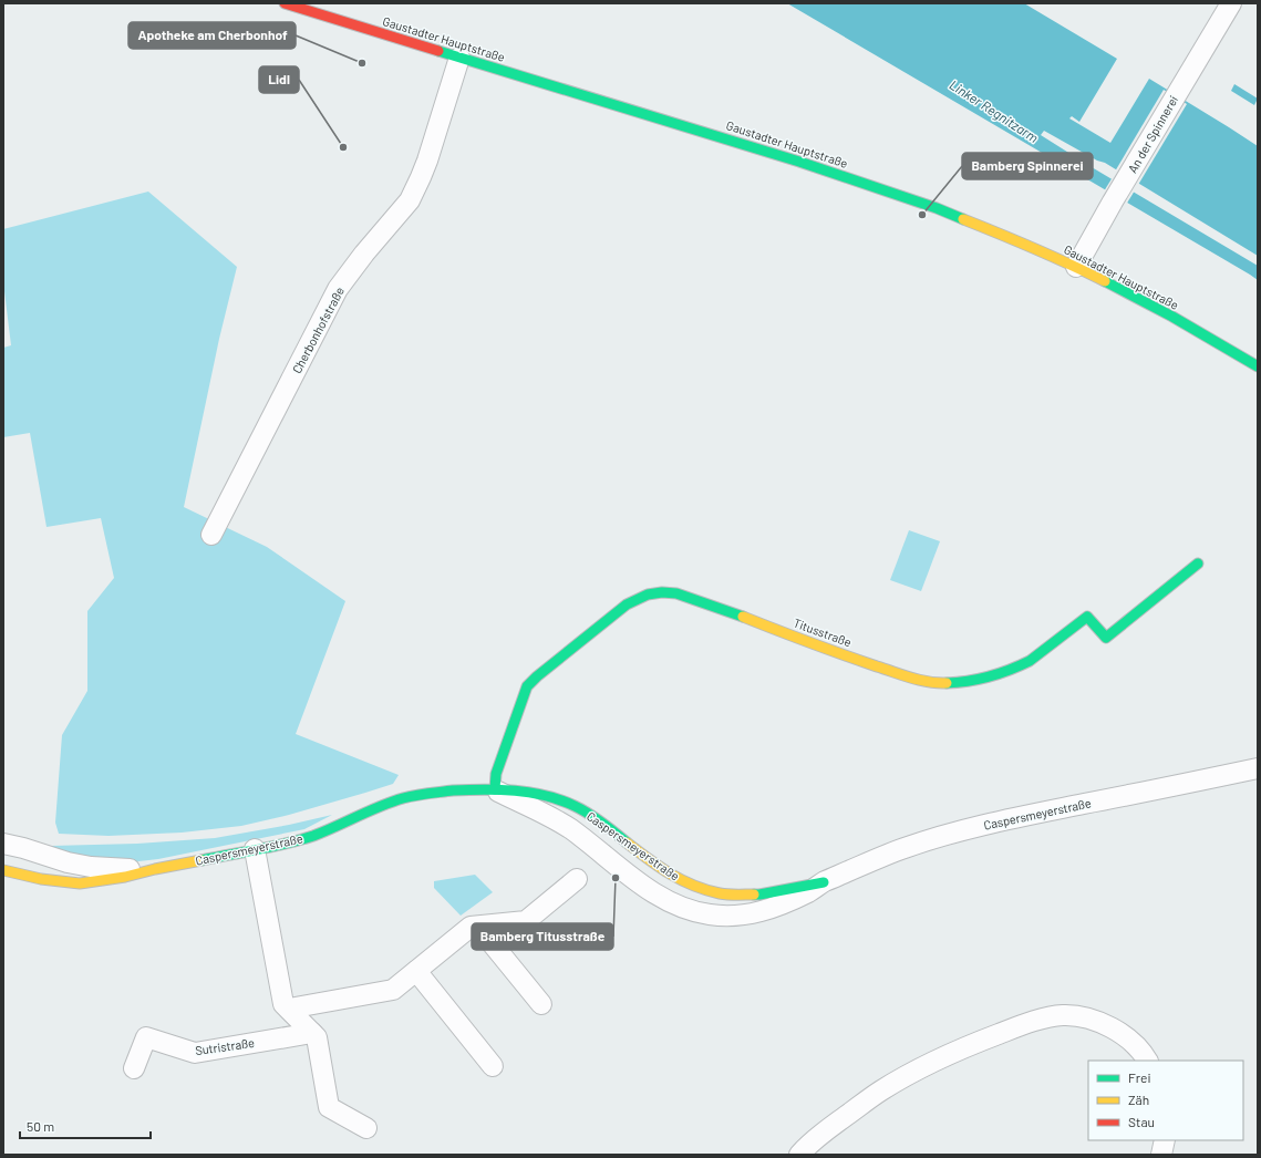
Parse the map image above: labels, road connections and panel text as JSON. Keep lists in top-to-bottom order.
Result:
{
  "streets": {
    "street": [
      "Gaustadter Hauptstraße",
      "An der Spinnerei",
      "Cherbonhofstraße",
      "Titusstraße",
      "Caspersmeyerstraße",
      "Sutristraße"
    ]
  },
  "crossings": [
    ["Gaustadter Hauptstraße", "An der Spinnerei"],
    ["Gaustadter Hauptstraße", "Cherbonhofstraße"],
    ["Titusstraße", "Caspersmeyerstraße"]
  ],
  "water": ["Linker Regnitzarm"],
  "places": [
    "Apotheke am Cherbonhof",
    "Lidl",
    "Bamberg Spinnerei",
    "Bamberg Titusstraße"
  ],
  "legend": ["Frei", "Zäh", "Stau"],
  "scale_bar": "50 m"
}
